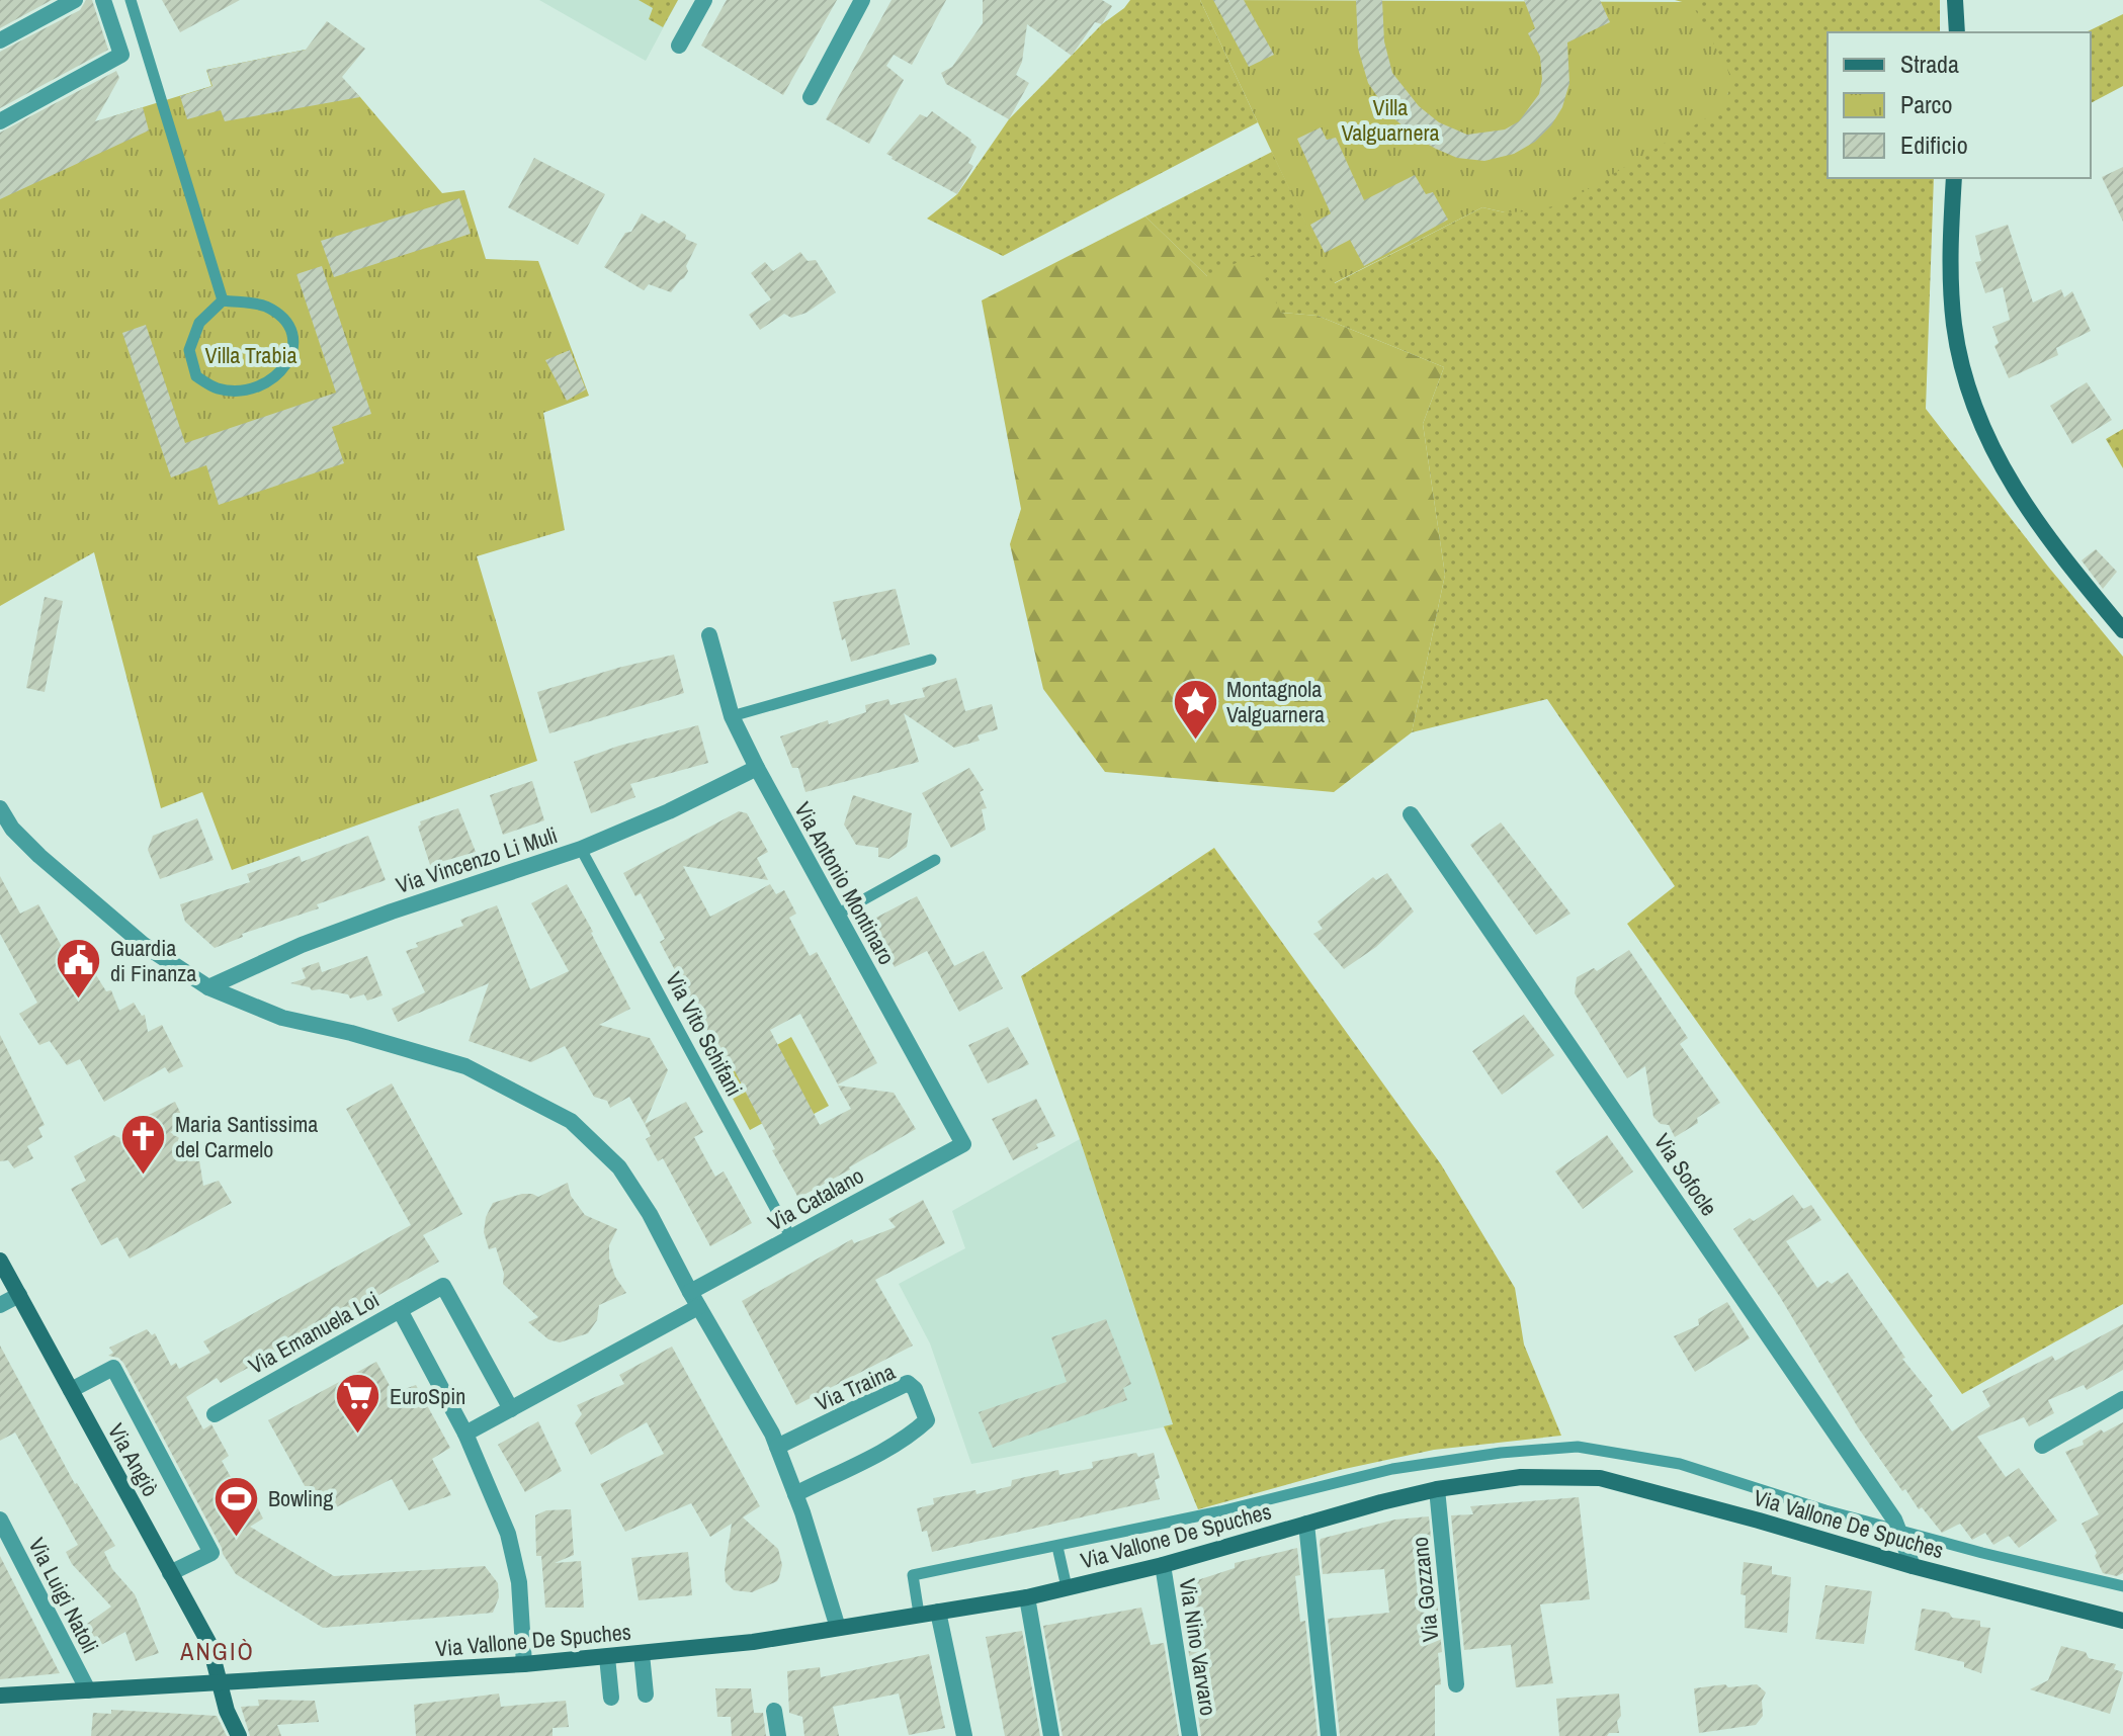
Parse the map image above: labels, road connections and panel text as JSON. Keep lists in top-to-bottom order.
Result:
{
  "streets": {
    "street": [
      "Via Vincenzo Li Muli",
      "Via Antonio Montinaro",
      "Via Sofocle",
      "Via Catalano",
      "Via Emanuela Loi",
      "Via Traina",
      "Via Angiò",
      "Via Vallone De Spuches",
      "Via Gozzano",
      "Via Luigi Natoli",
      "Via Nino Varvaro"
    ],
    "lane": ["Via Vito Schifani"]
  },
  "crossings": [
    ["Via Vincenzo Li Muli", "Via Antonio Montinaro"],
    ["Via Vincenzo Li Muli", "Via Vito Schifani"],
    ["Via Antonio Montinaro", "Via Catalano"],
    ["Via Vito Schifani", "Via Catalano"],
    ["Via Sofocle", "Via Vallone De Spuches"],
    ["Via Catalano", "Via Emanuela Loi"],
    ["Via Emanuela Loi", "Via Vallone De Spuches"],
    ["Via Angiò", "Via Vallone De Spuches"],
    ["Via Vallone De Spuches", "Via Gozzano"],
    ["Via Vallone De Spuches", "Via Luigi Natoli"],
    ["Via Vallone De Spuches", "Via Nino Varvaro"]
  ],
  "districts": ["ANGIÒ"],
  "parks": ["Villa Valguarnera", "Villa Trabia"],
  "places": {
    "place": ["Montagnola Valguarnera"],
    "public building": ["Guardia di Finanza"],
    "church": ["Maria Santissima del Carmelo"],
    "supermarket": ["EuroSpin"],
    "sports": ["Bowling"]
  },
  "legend": ["Strada", "Parco", "Edificio"]
}
